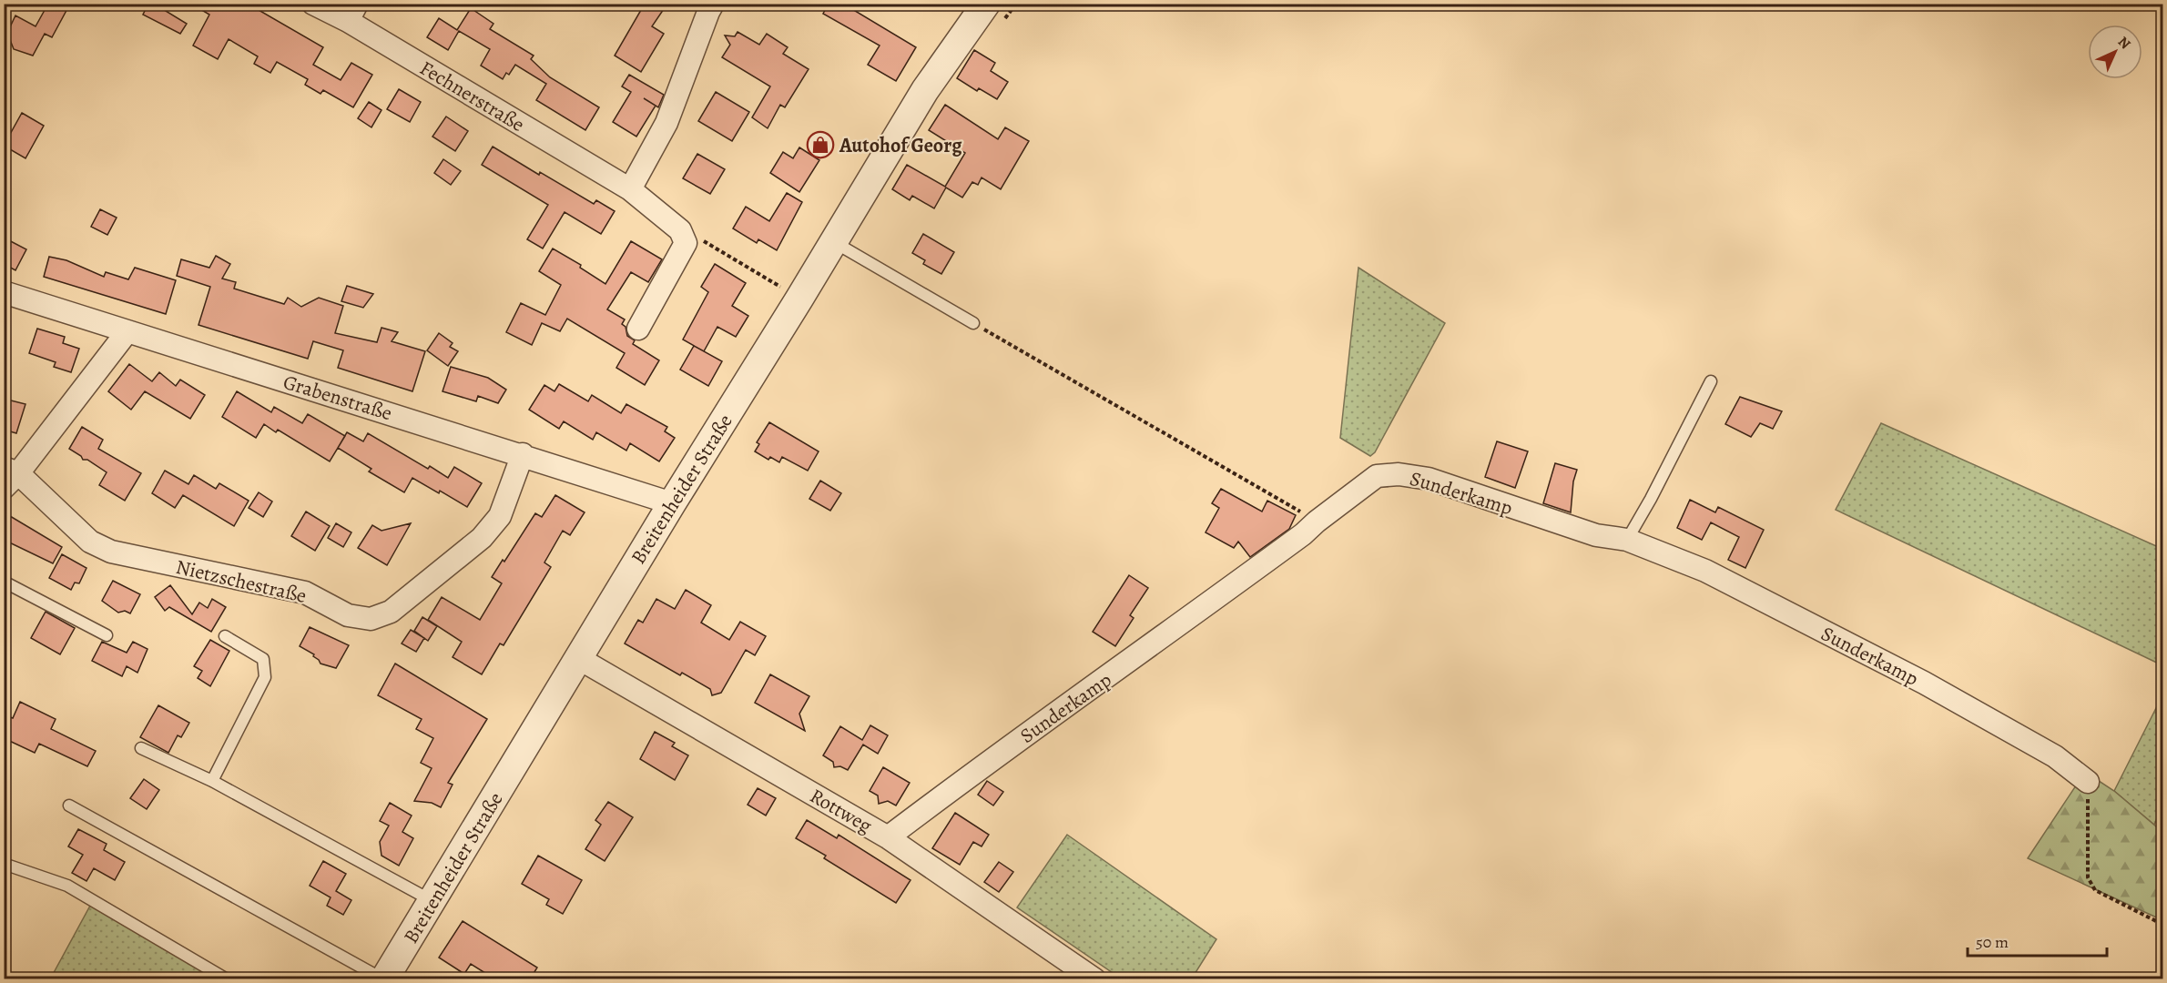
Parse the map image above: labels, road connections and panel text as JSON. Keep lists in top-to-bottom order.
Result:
{
  "streets": {
    "street": [
      "Fechnerstraße",
      "Grabenstraße",
      "Breitenheider Straße",
      "Sunderkamp",
      "Nietzschestraße",
      "Rottweg"
    ]
  },
  "crossings": [
    ["Grabenstraße", "Breitenheider Straße"],
    ["Grabenstraße", "Nietzschestraße"],
    ["Breitenheider Straße", "Rottweg"],
    ["Sunderkamp", "Rottweg"]
  ],
  "places": {
    "shop": ["Autohof Georg"]
  },
  "scale_bar": "50 m",
  "north": "top right"
}
